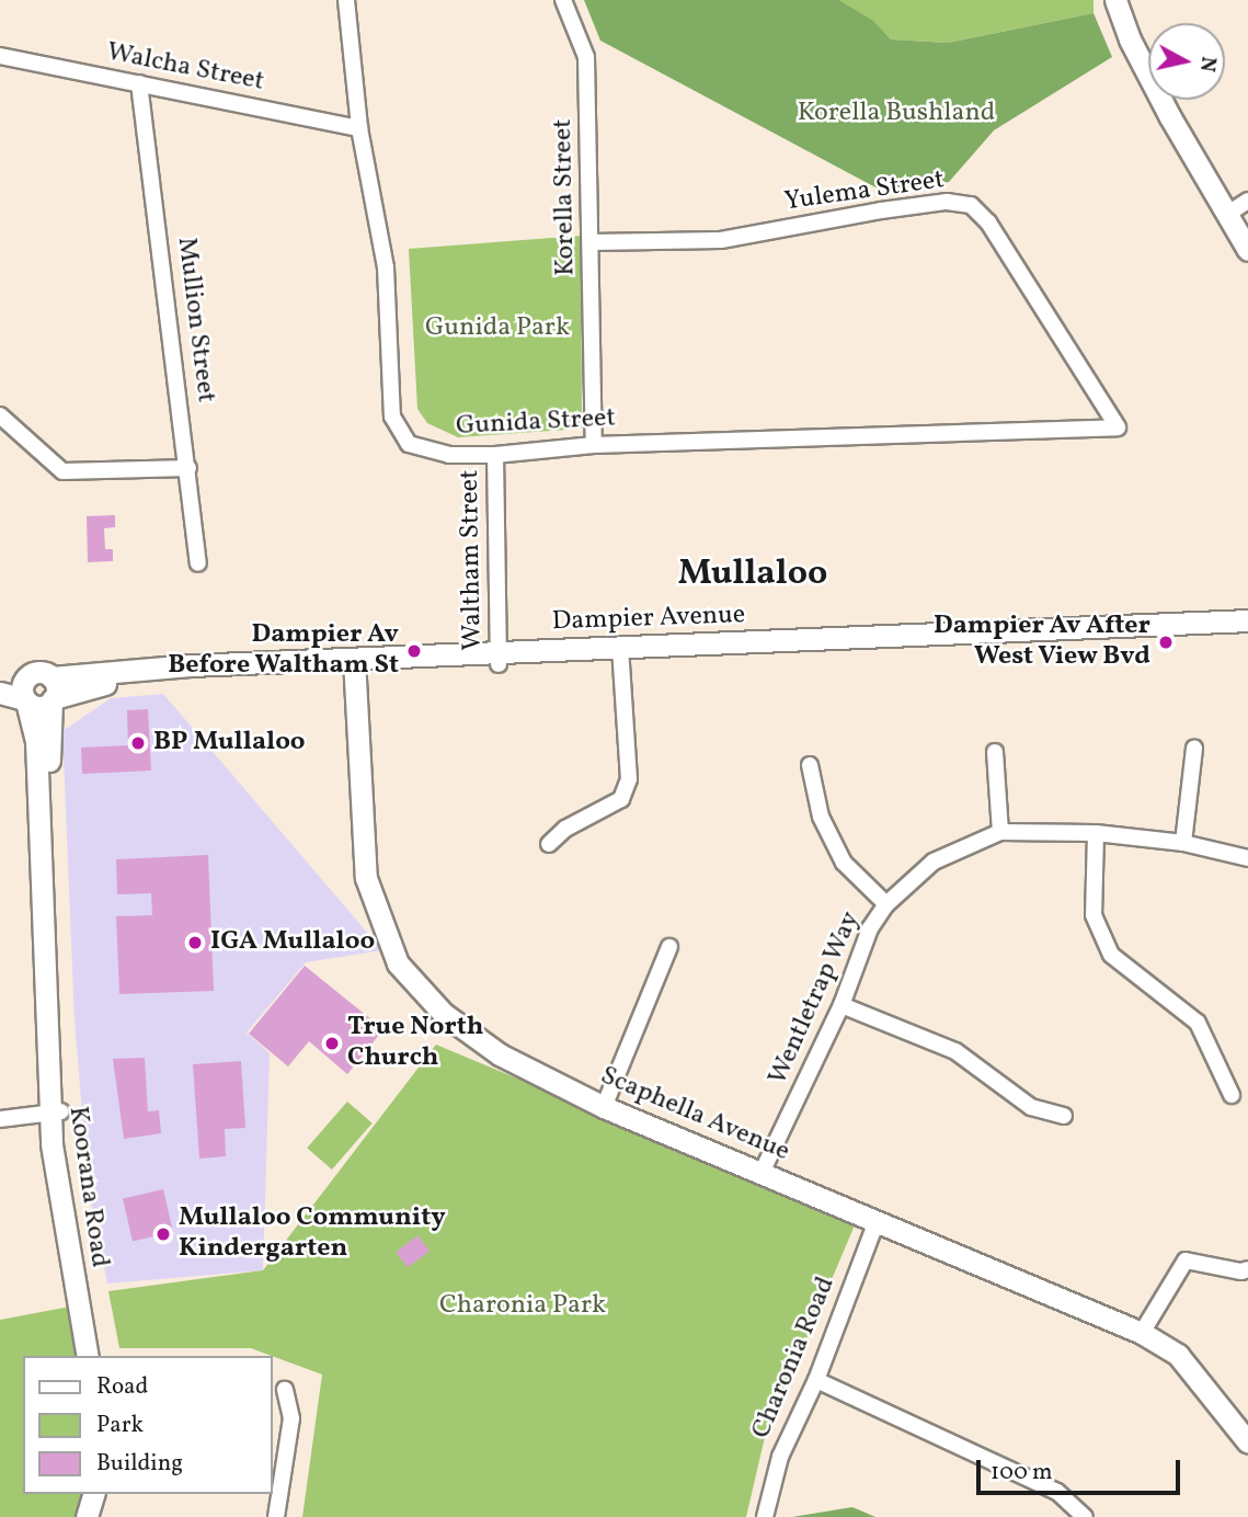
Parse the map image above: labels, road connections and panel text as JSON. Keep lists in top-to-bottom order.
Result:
{
  "streets": {
    "street": [
      "Walcha Street",
      "Yulema Street",
      "Korella Street",
      "Mullion Street",
      "Gunida Street",
      "Waltham Street",
      "Dampier Avenue",
      "Wentletrap Way",
      "Scaphella Avenue",
      "Koorana Road",
      "Charonia Road"
    ]
  },
  "crossings": [
    ["Walcha Street", "Mullion Street"],
    ["Walcha Street", "Gunida Street"],
    ["Yulema Street", "Korella Street"],
    ["Yulema Street", "Gunida Street"],
    ["Korella Street", "Gunida Street"],
    ["Gunida Street", "Waltham Street"],
    ["Waltham Street", "Dampier Avenue"],
    ["Dampier Avenue", "Scaphella Avenue"],
    ["Dampier Avenue", "Koorana Road"],
    ["Wentletrap Way", "Scaphella Avenue"],
    ["Scaphella Avenue", "Charonia Road"]
  ],
  "districts": ["Mullaloo"],
  "parks": ["Korella Bushland", "Gunida Park", "Charonia Park"],
  "places": [
    "Dampier Av After West View Bvd",
    "Dampier Av Before Waltham St",
    "BP Mullaloo",
    "IGA Mullaloo",
    "True North Church",
    "Mullaloo Community Kindergarten"
  ],
  "legend": ["Road", "Park", "Building"],
  "scale_bar": "100 m",
  "north": "right"
}
